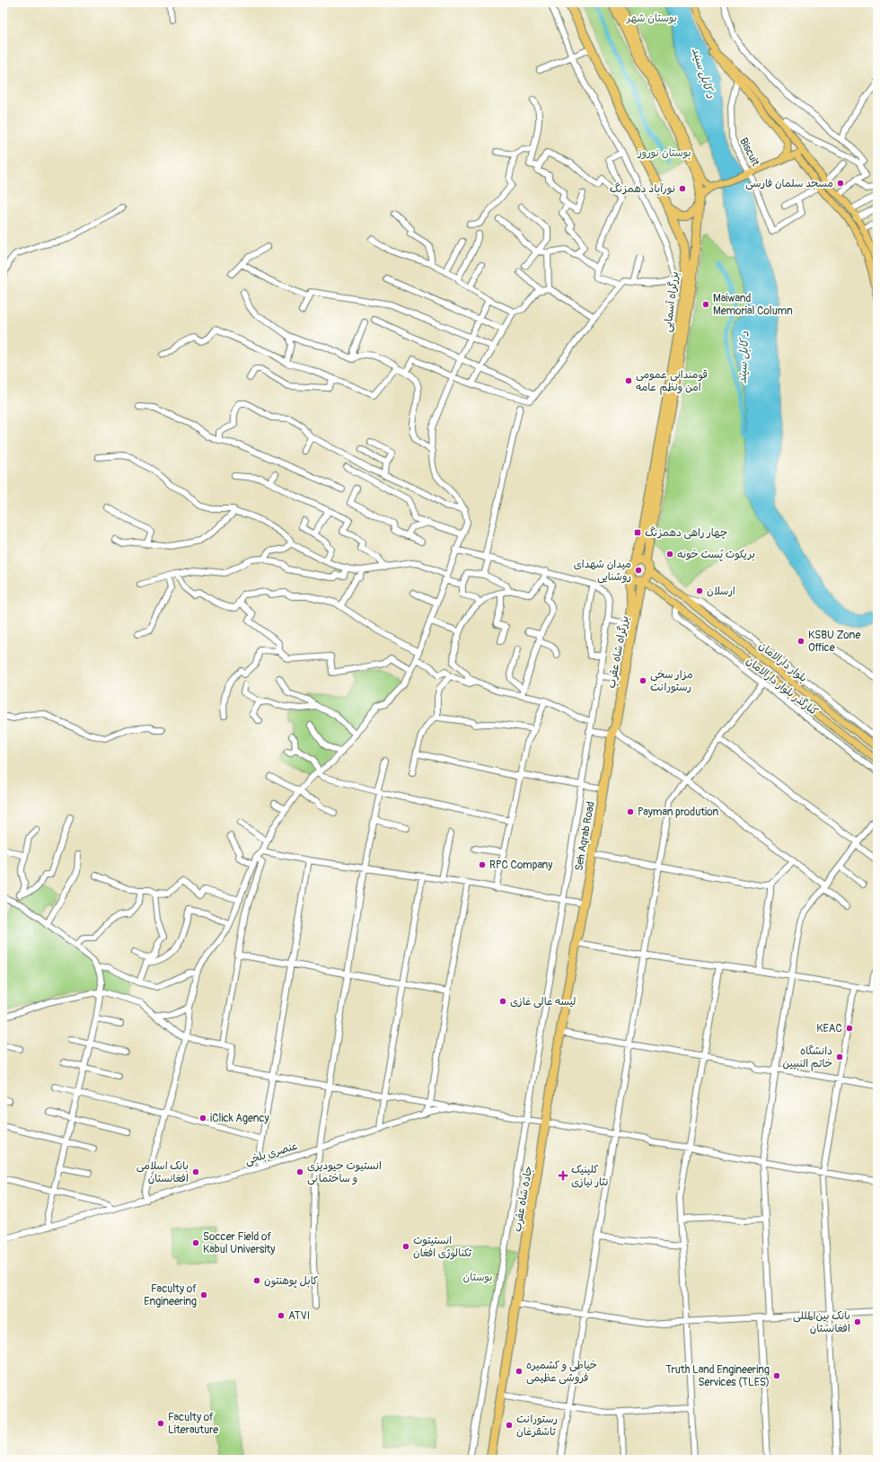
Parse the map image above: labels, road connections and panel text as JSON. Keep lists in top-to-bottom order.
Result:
{
  "streets": {
    "highway": [
      "بزرگراه آسمایی",
      "بزرگراه شاه عقرب",
      "Seh Aqrab Road",
      "جاده شاه عقرب"
    ],
    "main road": ["بلوار دارالامان"],
    "street": ["Biscuit", "کنارگذر بلوار دارالامان", "عنصری بلخی"]
  },
  "crossings": [
    ["بزرگراه آسمایی", "بزرگراه شاه عقرب"],
    ["بزرگراه آسمایی", "بلوار دارالامان"],
    ["بزرگراه شاه عقرب", "بلوار دارالامان"],
    ["بزرگراه شاه عقرب", "Seh Aqrab Road"],
    ["بلوار دارالامان", "کنارگذر بلوار دارالامان"],
    ["Seh Aqrab Road", "جاده شاه عقرب"],
    ["عنصری بلخی", "جاده شاه عقرب"]
  ],
  "water": ["د کابل سيند"],
  "parks": ["بوستان شهر", "بوستان نوروز", "بوستان"],
  "places": {
    "other": [
      "مسجد سلمان فارسی",
      "نورآباد دهمزنگ",
      "Maiwand Memorial Column",
      "قومندانی عمومی امن ونظم عامه",
      "بریکوت پُست خونه",
      "میدان شهدای روشنایی",
      "ارسلان",
      "KSBU Zone Office",
      "مزار سخی رستورانت",
      "Payman prodution",
      "RPC Company",
      "لیسه عالی غازی",
      "KEAC",
      "دانشگاه خاتم النبیین",
      "iClick Agency",
      "بانک اسلامی افغانستان",
      "انستیوت جیودیزی و ساختمانی",
      "Soccer Field of Kabul University",
      "انستیتوت تکنالوژی افغان",
      "کابل پوهنتون",
      "Faculty of Engineering",
      "ATVI",
      "بانک بین‌المللی افغانستان",
      "خیاطی و کشمیره فروشی عظیمی",
      "Truth Land Engineering Services (TLES)",
      "Faculty of Literauture",
      "رستورانت تاشقرغان"
    ],
    "transit": ["چهار راهی دهمزنگ"],
    "health": ["کلینیک نثار نیازی"]
  }
}
